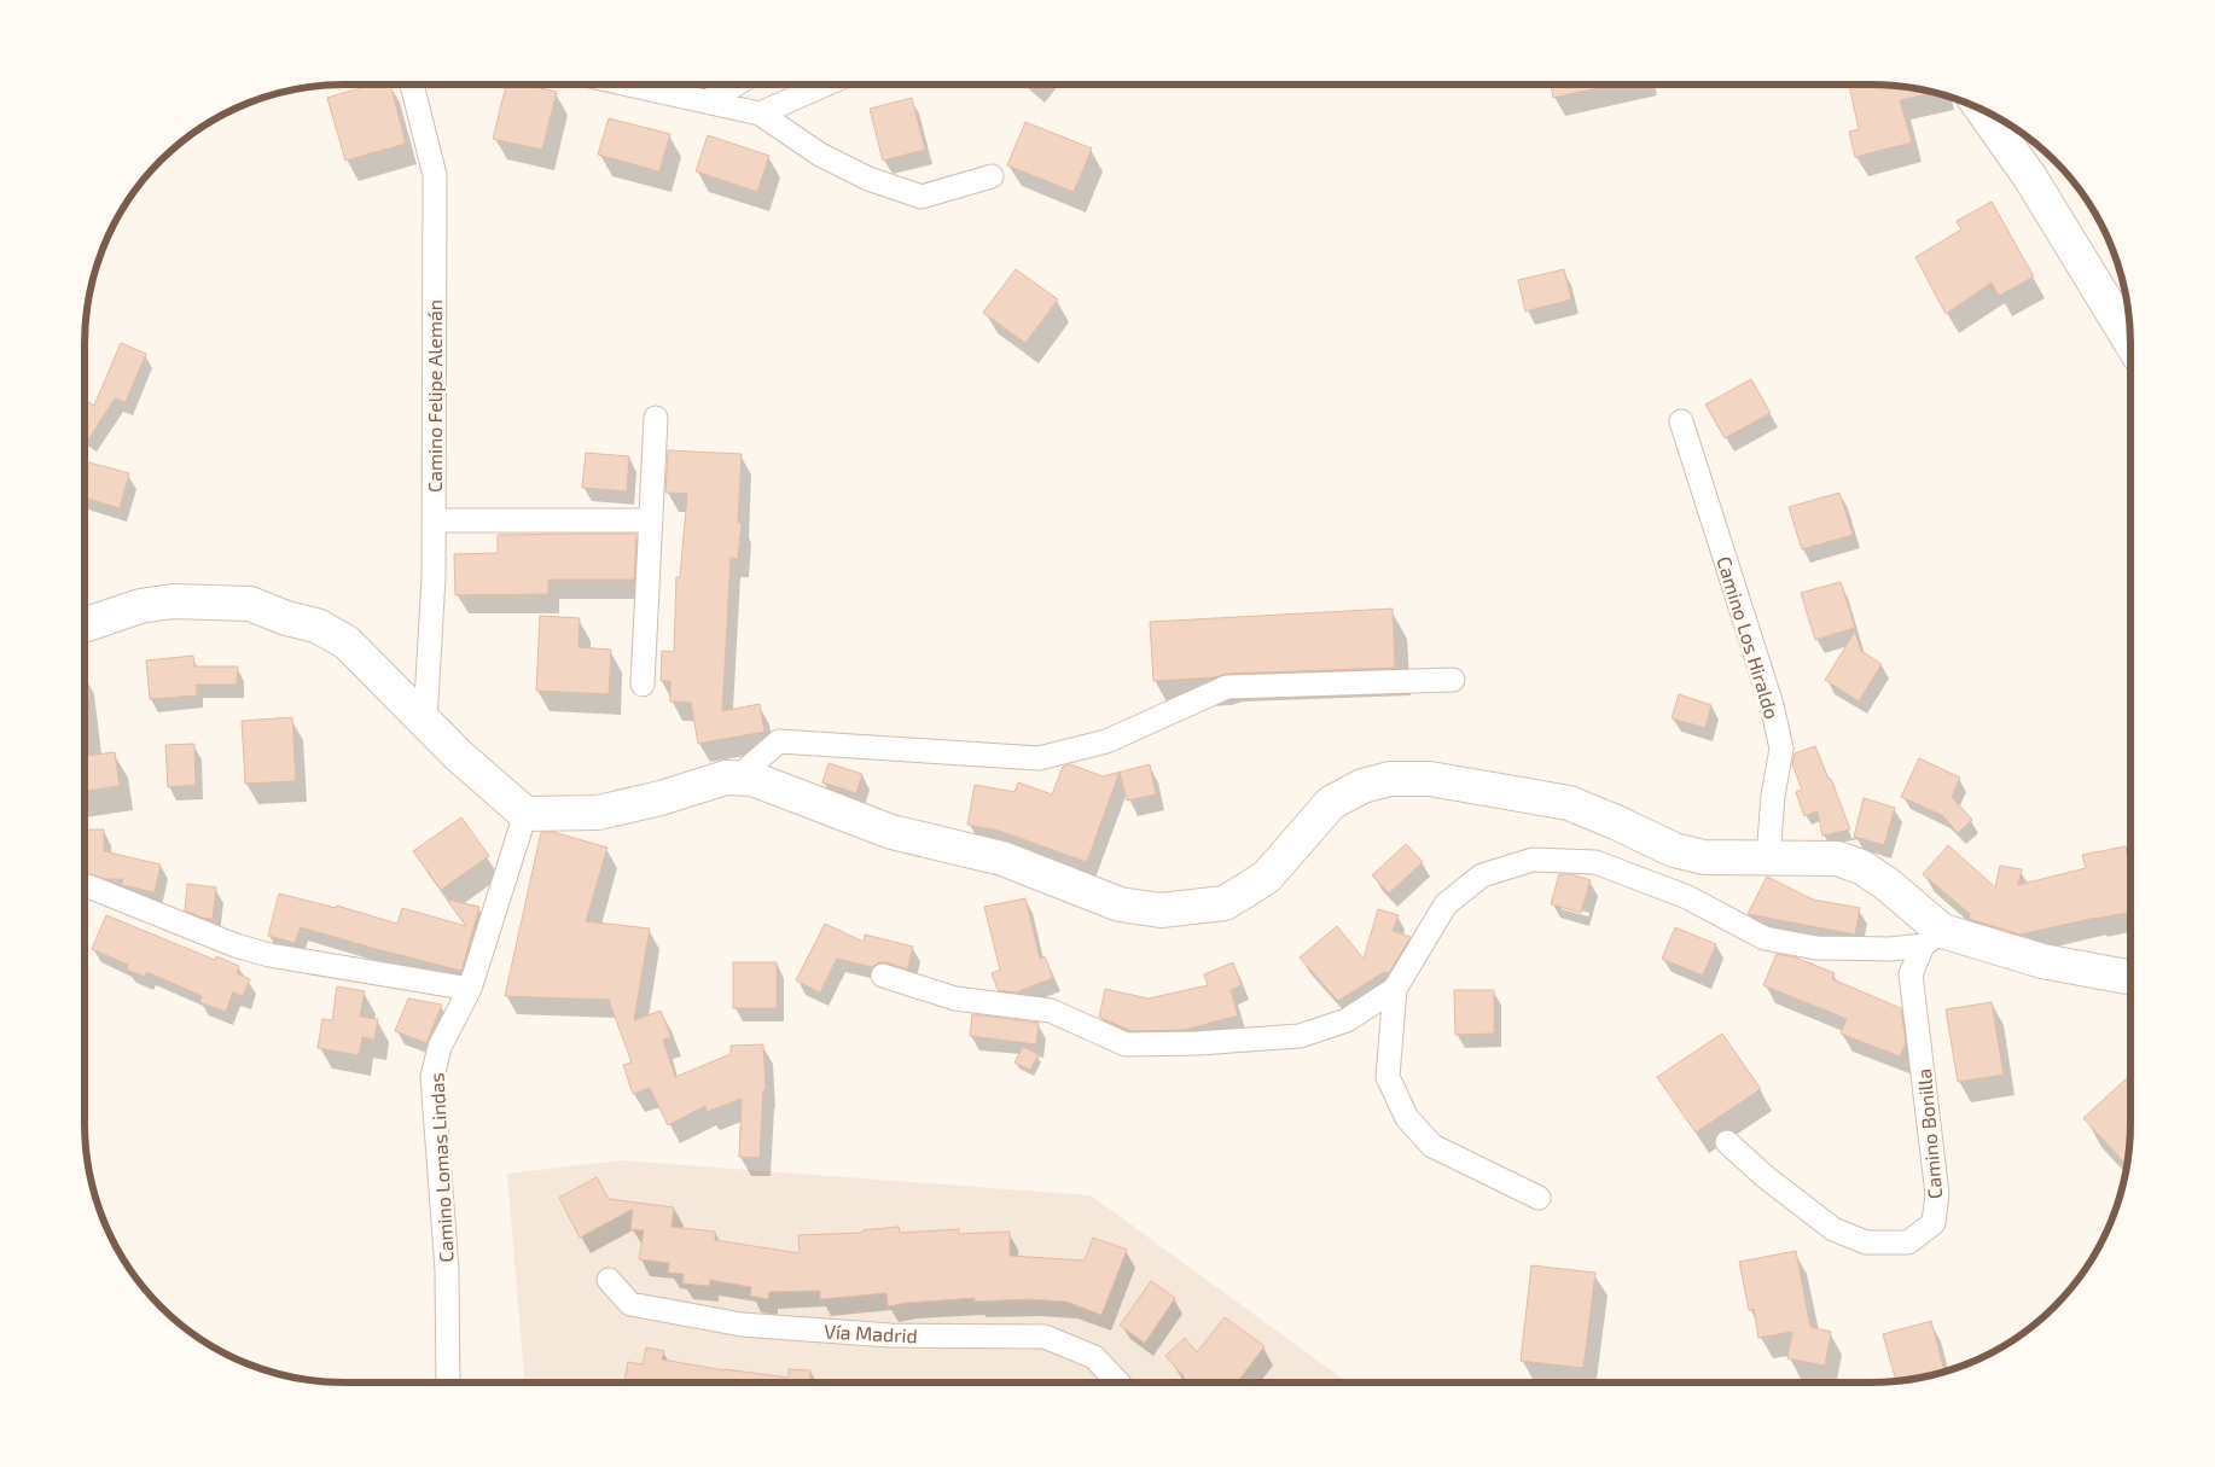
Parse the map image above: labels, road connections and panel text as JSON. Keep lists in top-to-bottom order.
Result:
{
  "streets": {
    "street": [
      "Camino Felipe Alemán",
      "Camino Los Hiraldo",
      "Camino Bonilla",
      "Camino Lomas Lindas",
      "Vía Madrid"
    ]
  }
}
